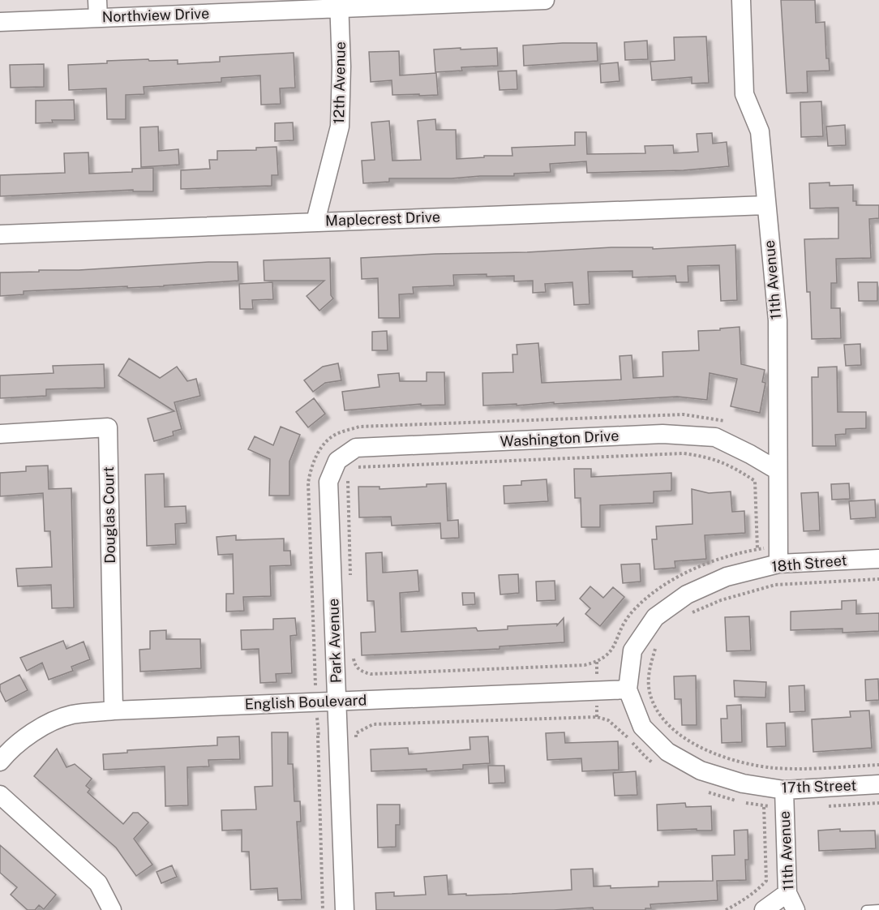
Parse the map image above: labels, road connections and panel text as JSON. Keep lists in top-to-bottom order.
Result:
{
  "streets": {
    "street": [
      "Northview Drive",
      "12th Avenue",
      "Maplecrest Drive",
      "11th Avenue",
      "Washington Drive",
      "Douglas Court",
      "18th Street",
      "Park Avenue",
      "English Boulevard",
      "17th Street"
    ]
  },
  "crossings": [
    ["Northview Drive", "12th Avenue"],
    ["12th Avenue", "Maplecrest Drive"],
    ["Maplecrest Drive", "11th Avenue"],
    ["11th Avenue", "Washington Drive"],
    ["11th Avenue", "18th Street"],
    ["11th Avenue", "17th Street"],
    ["Washington Drive", "Park Avenue"],
    ["Douglas Court", "English Boulevard"],
    ["18th Street", "English Boulevard"],
    ["18th Street", "17th Street"],
    ["Park Avenue", "English Boulevard"],
    ["English Boulevard", "17th Street"]
  ]
}
